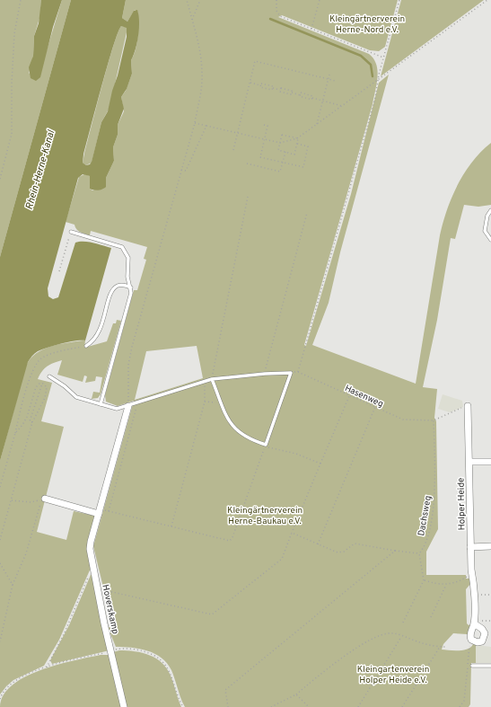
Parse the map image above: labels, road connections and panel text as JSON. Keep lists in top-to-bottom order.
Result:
{
  "streets": {
    "street": ["Holper Heide", "Hoverskamp"],
    "path": ["Hasenweg", "Dachsweg"]
  },
  "crossings": [
    ["Hasenweg", "Dachsweg"]
  ],
  "water": ["Rhein-Herne-Kanal"],
  "parks": ["Kleingärtnerverein Herne-Nord e.V.", "Kleingärtnerverein Herne-Baukau e.V.", "Kleingartenverein Holper Heide e.V."]
}
